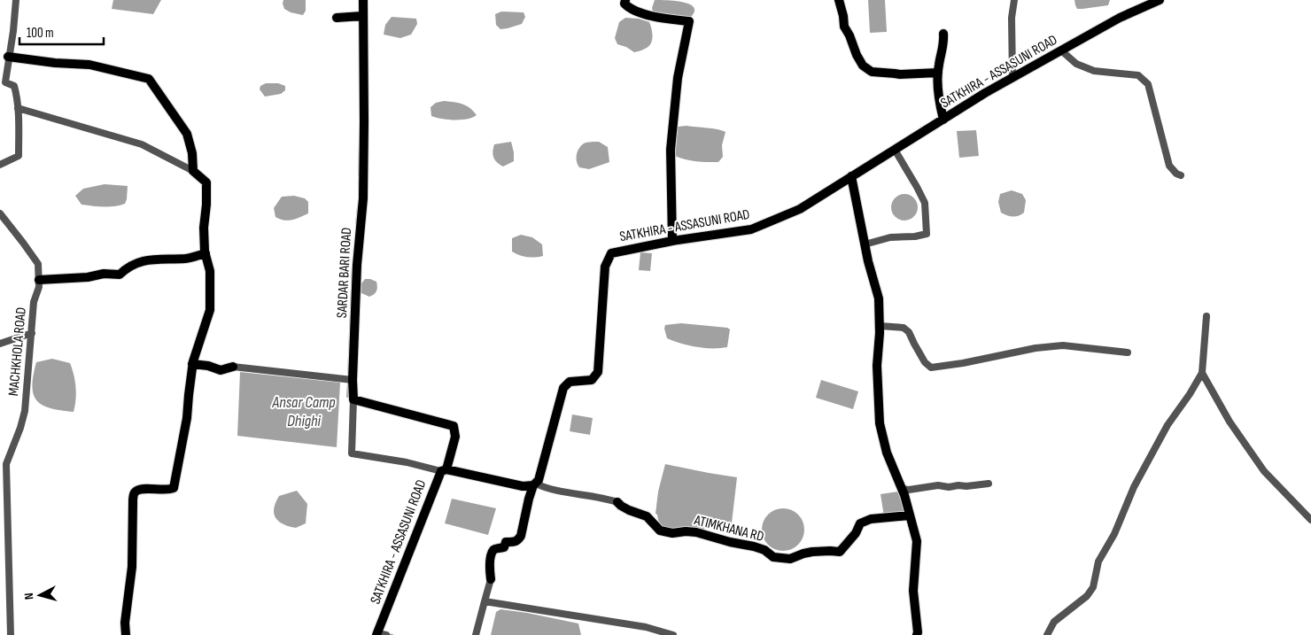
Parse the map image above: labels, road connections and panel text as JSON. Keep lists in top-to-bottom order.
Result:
{
  "streets": {
    "main road": ["SATKHIRA - ASSASUNI ROAD", "SARDAR BARI ROAD", "ATIMKHANA RD"],
    "street": ["MACHKHOLA ROAD"]
  },
  "crossings": [
    ["SATKHIRA - ASSASUNI ROAD", "ATIMKHANA RD"]
  ],
  "water": ["Ansar Camp Dhighi"],
  "scale_bar": "100 m",
  "north": "left"
}
